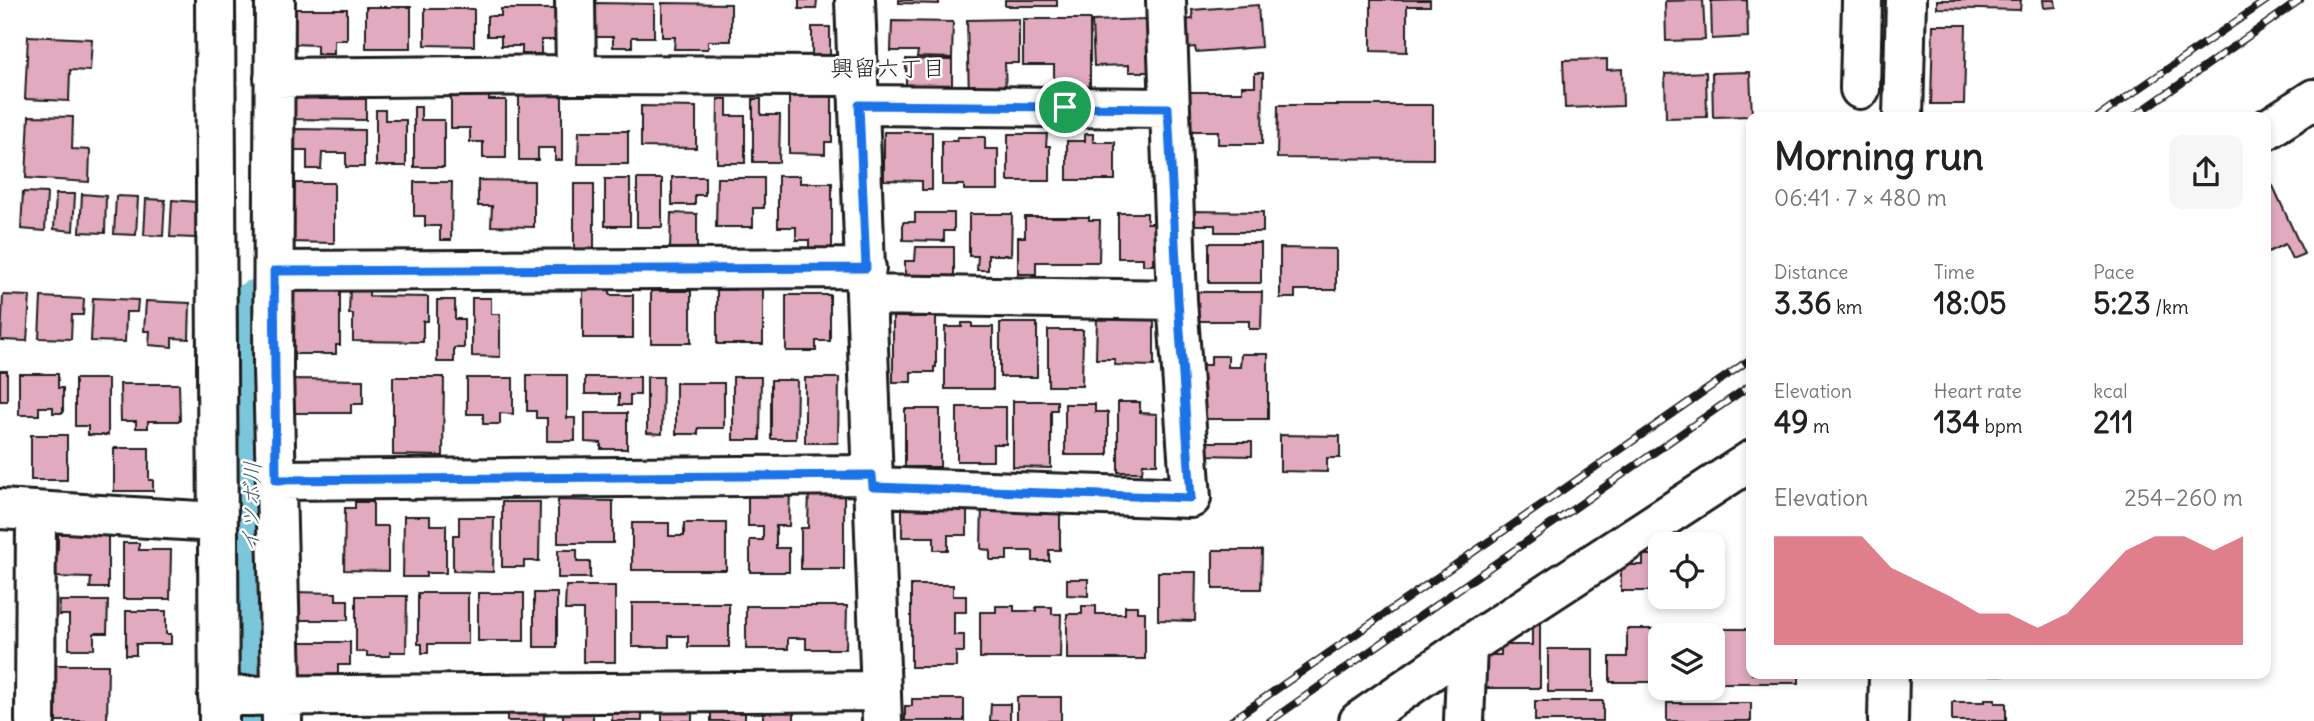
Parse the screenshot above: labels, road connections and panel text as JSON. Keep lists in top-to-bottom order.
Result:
{
  "districts": ["興留六丁目"],
  "water": ["イツボ川"],
  "page": {
    "heading": ["Morning run", "06:41 · 7 × 480 m"],
    "stats": [
      ["Distance", "3.36 km"],
      ["Time", "18:05"],
      ["Pace", "5:23 /km"],
      ["Elevation", "49 m"],
      ["Heart rate", "134 bpm"],
      ["kcal", "211"]
    ],
    "chart": ["Elevation", "254–260 m"]
  }
}
